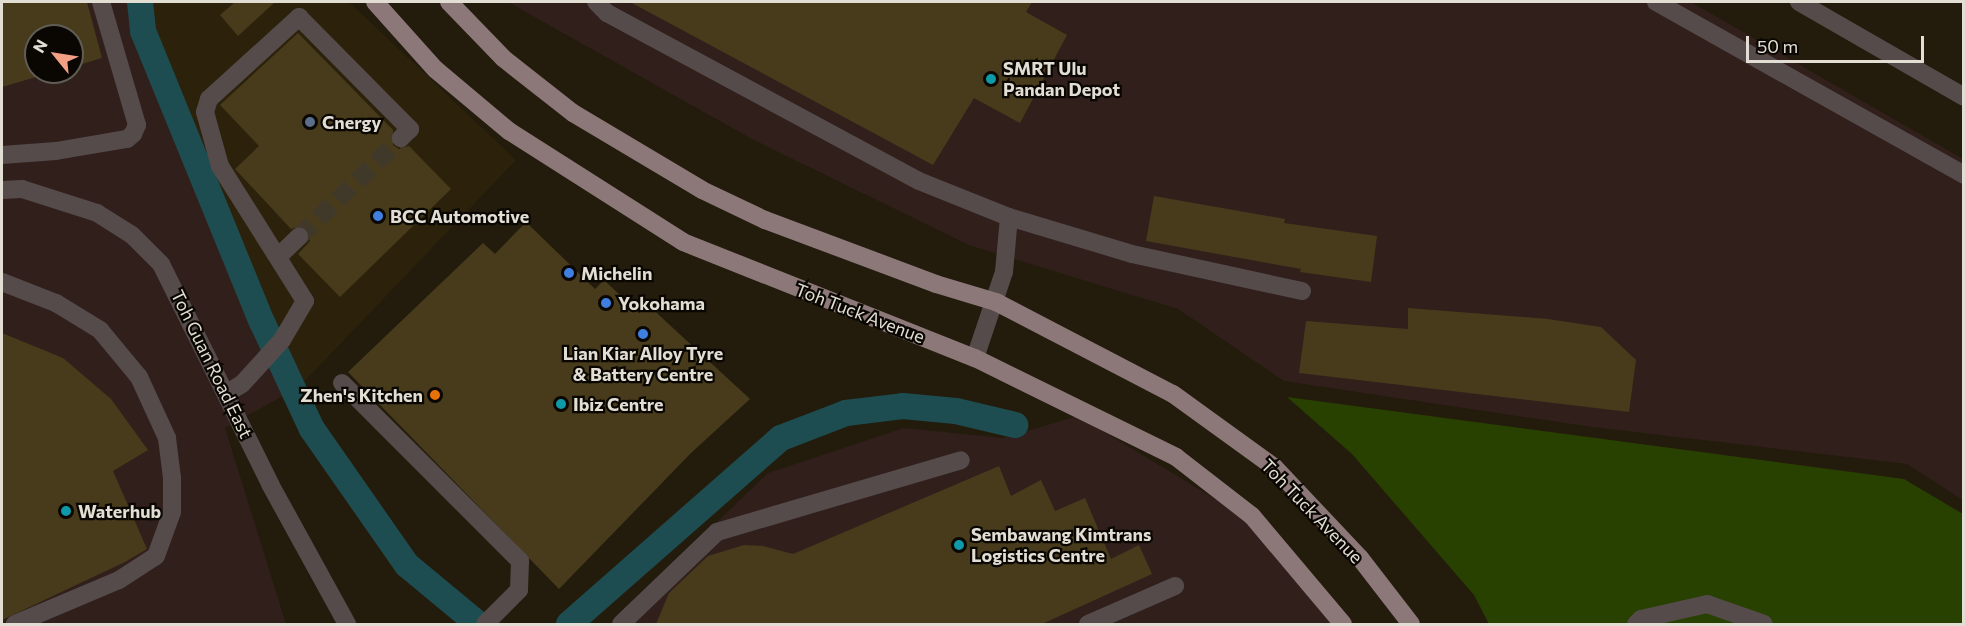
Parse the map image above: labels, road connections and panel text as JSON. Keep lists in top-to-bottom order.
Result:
{
  "streets": {
    "main road": ["Toh Tuck Avenue"],
    "street": ["Toh Guan Road East"]
  },
  "places": [
    "SMRT Ulu Pandan Depot",
    "Cnergy",
    "BCC Automotive",
    "Michelin",
    "Yokohama",
    "Lian Kiar Alloy Tyre & Battery Centre",
    "Zhen's Kitchen",
    "Ibiz Centre",
    "Waterhub",
    "Sembawang Kimtrans Logistics Centre"
  ],
  "scale_bar": "50 m",
  "north": "top left"
}
